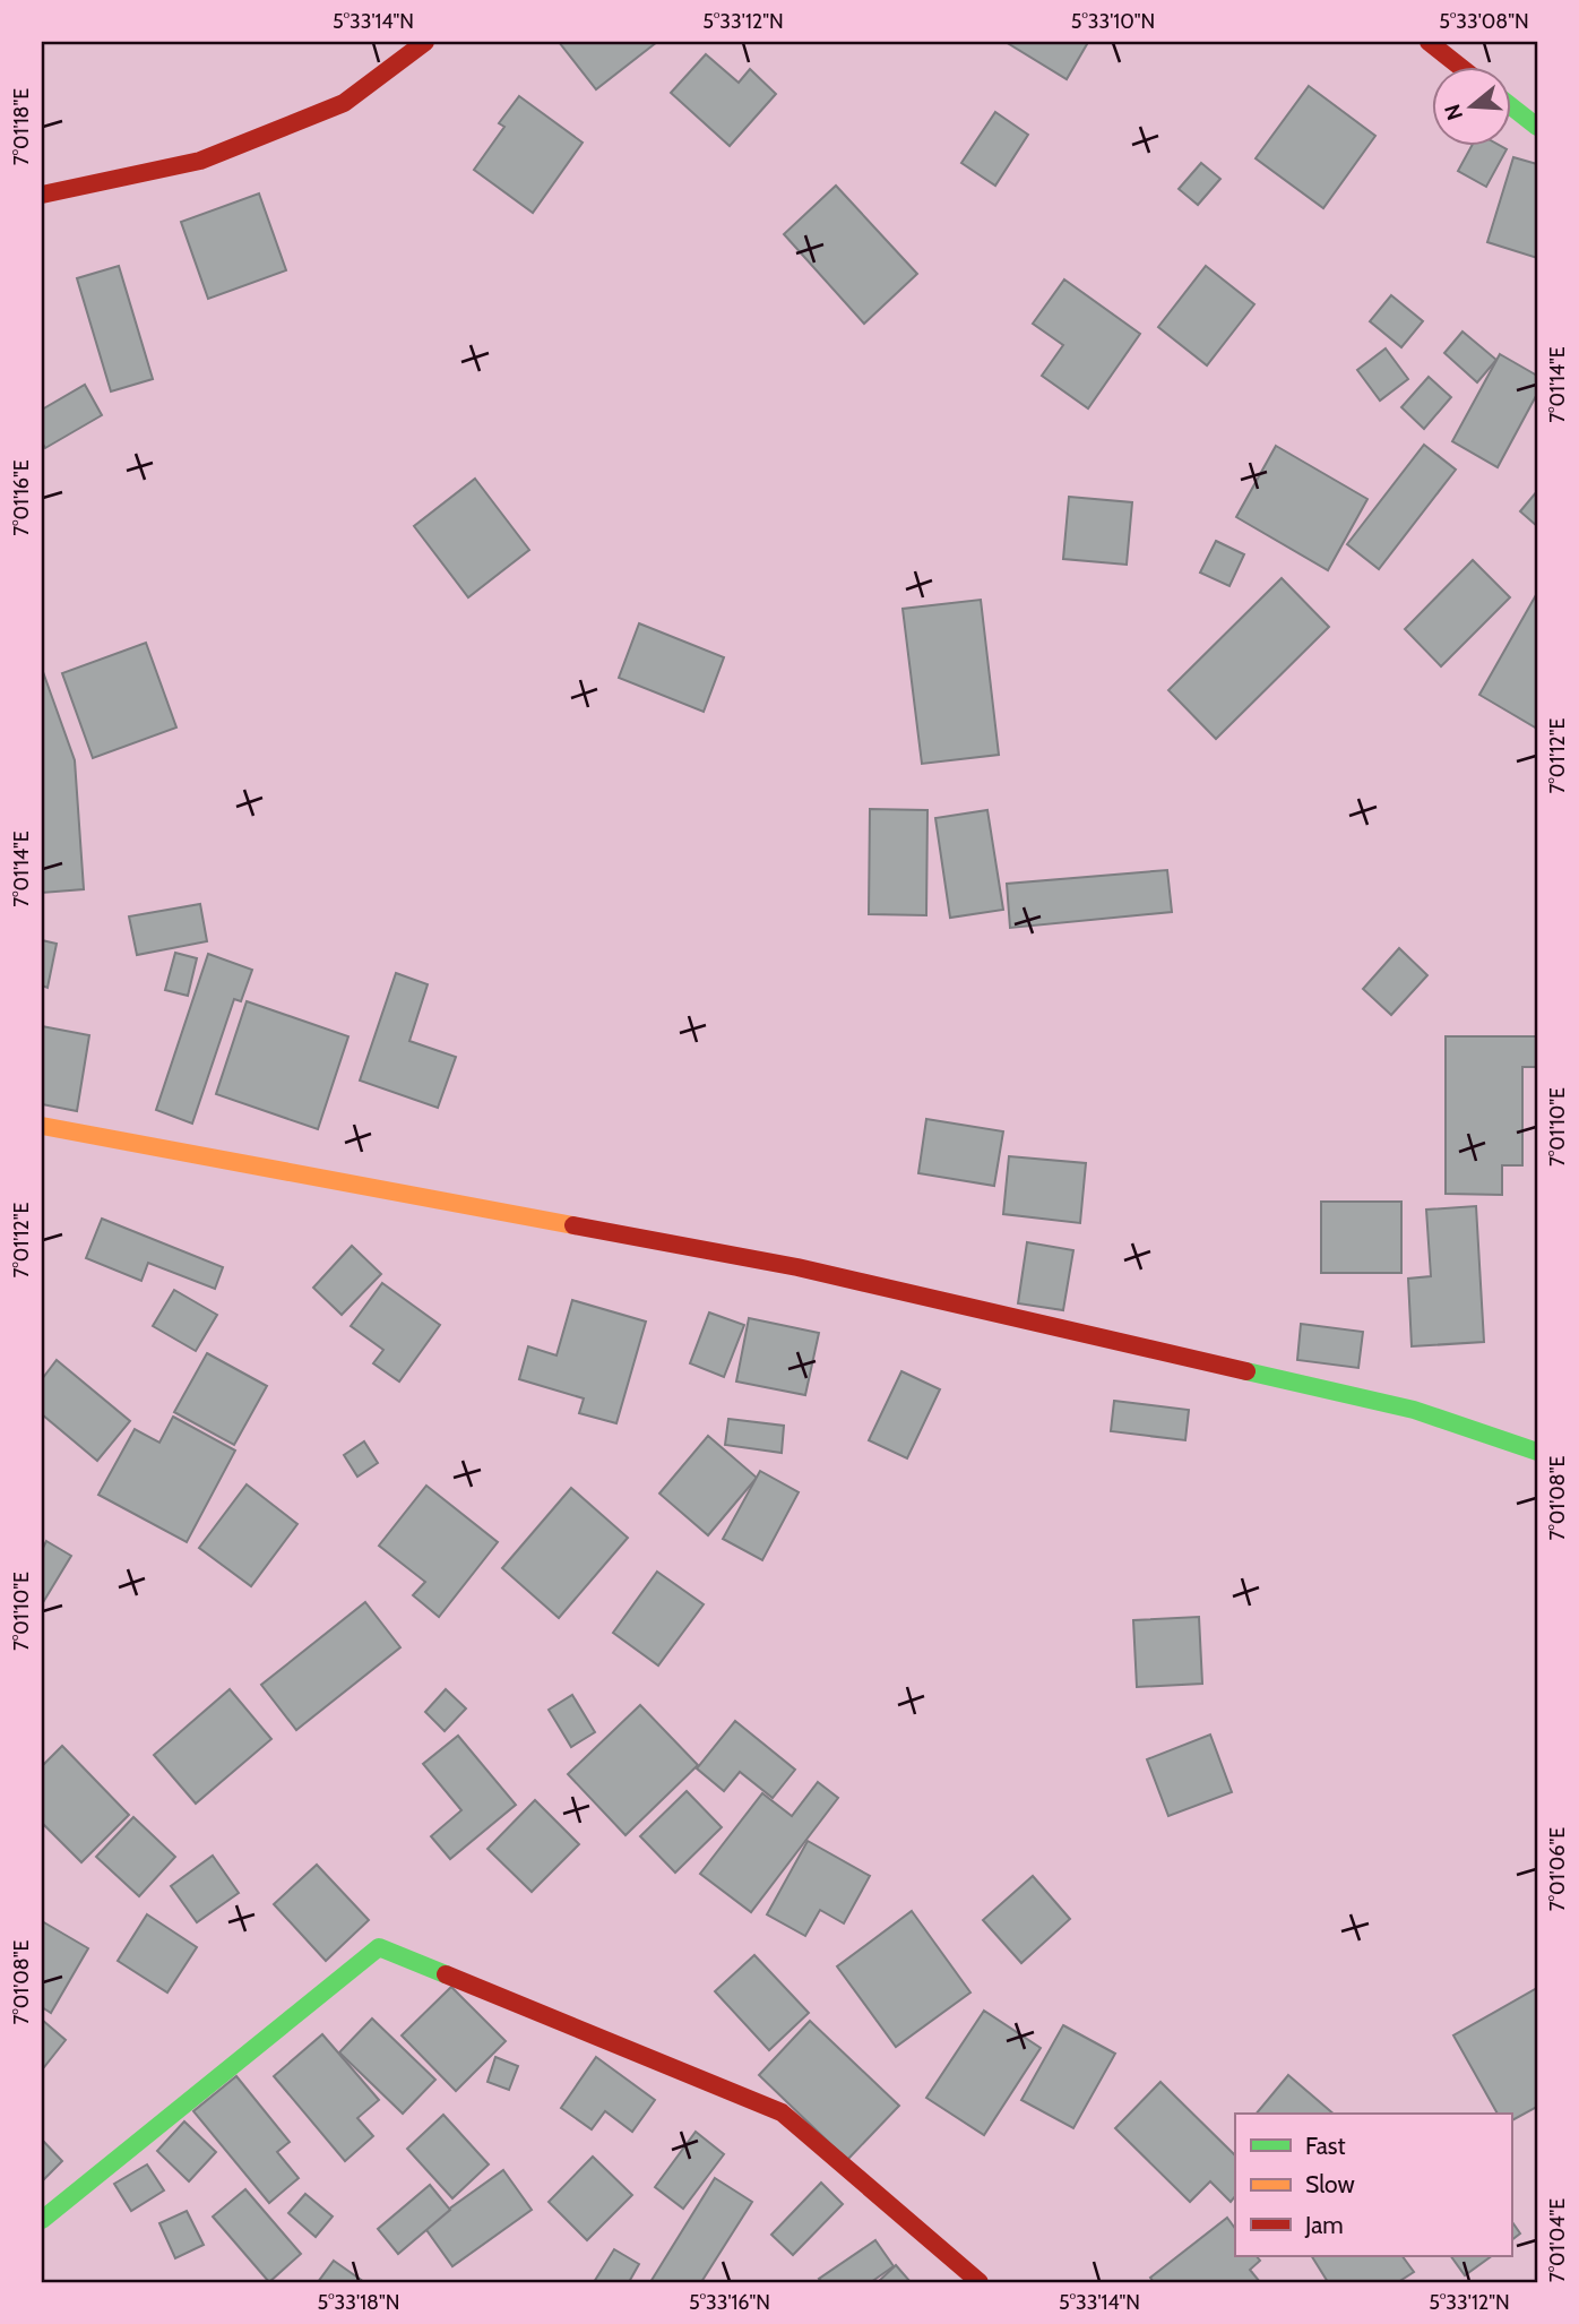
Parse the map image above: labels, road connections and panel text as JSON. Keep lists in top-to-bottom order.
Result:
{
  "legend": ["Fast", "Slow", "Jam"],
  "north": "left",
  "coordinates": [
    "5°33'14\"N",
    "5°33'12\"N",
    "5°33'10\"N",
    "5°33'08\"N",
    "7°01'18\"E",
    "7°01'14\"E",
    "7°01'16\"E",
    "7°01'12\"E",
    "7°01'10\"E",
    "7°01'08\"E",
    "7°01'06\"E",
    "7°01'04\"E",
    "5°33'18\"N",
    "5°33'16\"N"
  ]
}
